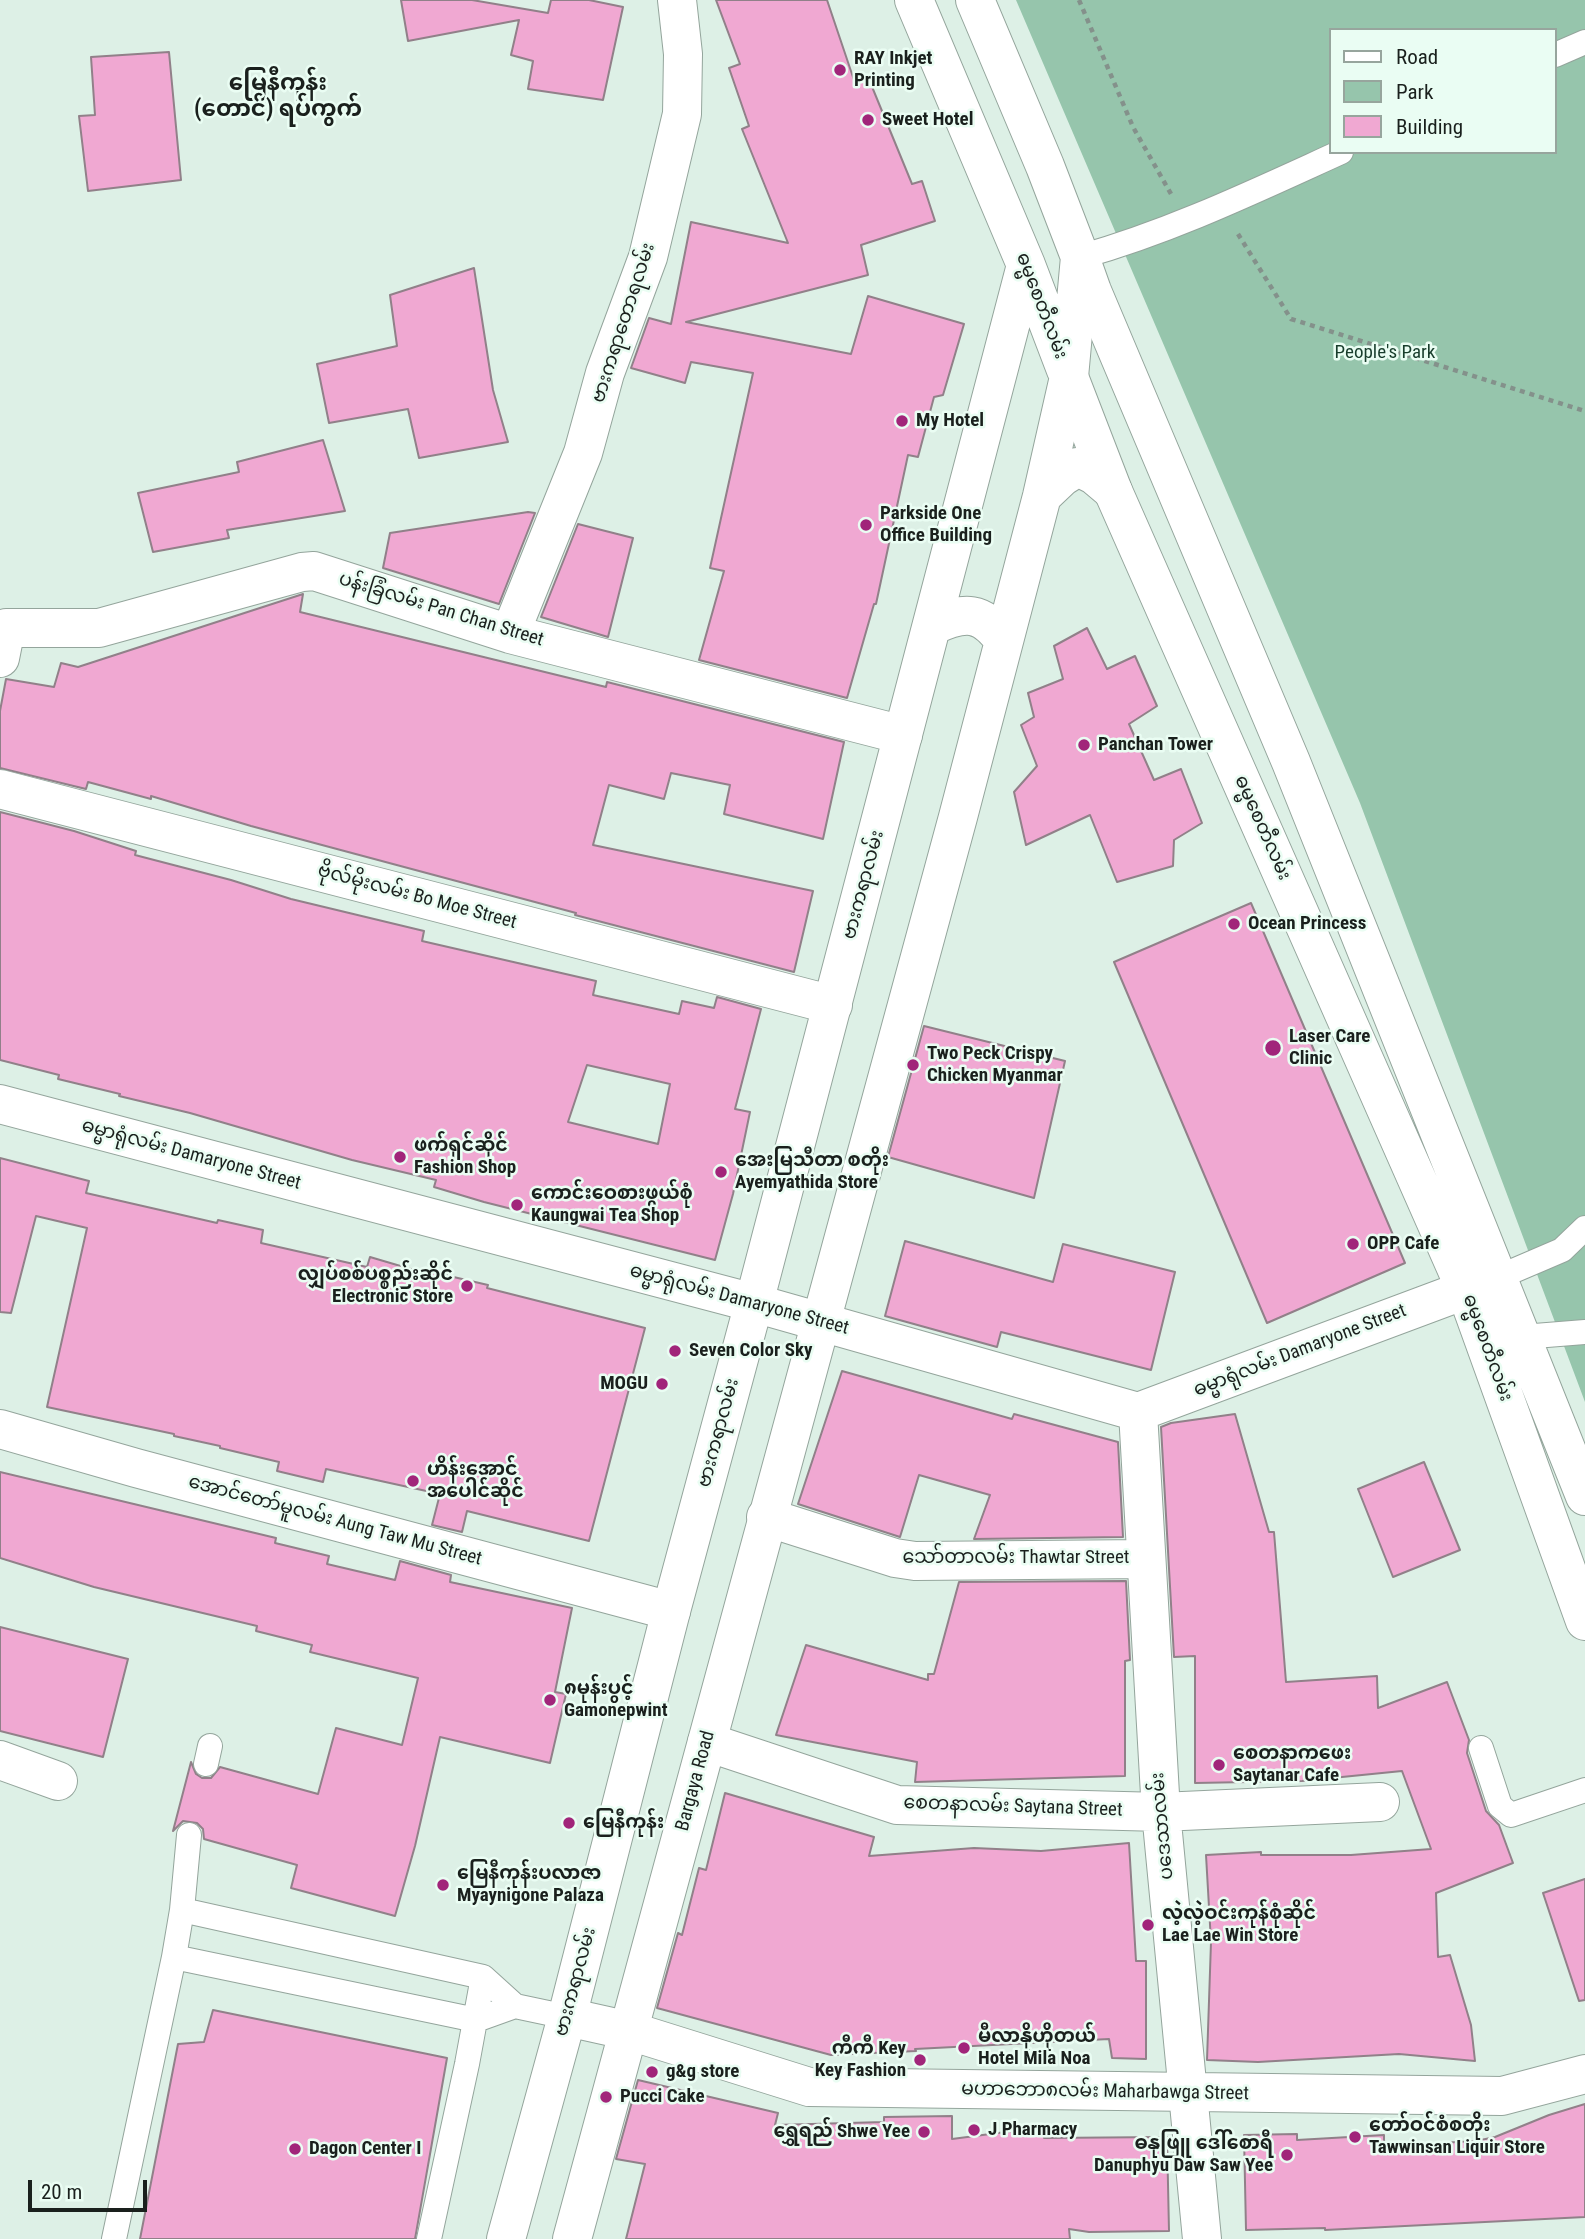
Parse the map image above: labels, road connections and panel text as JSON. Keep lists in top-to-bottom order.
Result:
{
  "streets": {
    "main road": [
      "ဓမ္မစေတီလမ်း",
      "ဗားကရာတောရလမ်း",
      "ပန်းခြံလမ်း Pan Chan Street",
      "ဗားကရာလမ်း",
      "ဗိုလ်မိုးလမ်း Bo Moe Street",
      "ဓမ္မာရုံလမ်း Damaryone Street",
      "အောင်တော်မူလမ်း Aung Taw Mu Street",
      "သော်တာလမ်း Thawtar Street",
      "Bargaya Road",
      "စေတနာလမ်း Saytana Street",
      "ပဒေသာလမ်း",
      "မဟာဘော၈လမ်း Maharbawga Street"
    ]
  },
  "crossings": [
    ["ဓမ္မစေတီလမ်း", "ဗားကရာလမ်း"],
    ["ဓမ္မစေတီလမ်း", "ဓမ္မာရုံလမ်း Damaryone Street"],
    ["ဗားကရာတောရလမ်း", "ပန်းခြံလမ်း Pan Chan Street"],
    ["ပန်းခြံလမ်း Pan Chan Street", "ဗားကရာလမ်း"],
    ["ဗားကရာလမ်း", "ဗိုလ်မိုးလမ်း Bo Moe Street"],
    ["ဗားကရာလမ်း", "ဓမ္မာရုံလမ်း Damaryone Street"],
    ["ဗားကရာလမ်း", "အောင်တော်မူလမ်း Aung Taw Mu Street"],
    ["ဗားကရာလမ်း", "မဟာဘော၈လမ်း Maharbawga Street"],
    ["ဓမ္မာရုံလမ်း Damaryone Street", "Bargaya Road"],
    ["ဓမ္မာရုံလမ်း Damaryone Street", "ပဒေသာလမ်း"],
    ["သော်တာလမ်း Thawtar Street", "Bargaya Road"],
    ["သော်တာလမ်း Thawtar Street", "ပဒေသာလမ်း"],
    ["Bargaya Road", "စေတနာလမ်း Saytana Street"],
    ["Bargaya Road", "မဟာဘော၈လမ်း Maharbawga Street"],
    ["စေတနာလမ်း Saytana Street", "ပဒေသာလမ်း"],
    ["ပဒေသာလမ်း", "မဟာဘော၈လမ်း Maharbawga Street"]
  ],
  "districts": ["မြေနီကုန်း (တောင်) ရပ်ကွက်"],
  "parks": ["People's Park"],
  "places": [
    "RAY Inkjet Printing",
    "Sweet Hotel",
    "My Hotel",
    "Parkside One Office Building",
    "Panchan Tower",
    "Ocean Princess",
    "Laser Care Clinic",
    "Two Peck Crispy Chicken Myanmar",
    "ဖက်ရှင်ဆိုင် Fashion Shop",
    "အေးမြသီတာ စတိုး Ayemyathida Store",
    "ကောင်းဝေစားဖွယ်စုံ Kaungwai Tea Shop",
    "OPP Cafe",
    "လျှပ်စစ်ပစ္စည်းဆိုင် Electronic Store",
    "Seven Color Sky",
    "MOGU",
    "ဟိန်းအောင် အပေါင်ဆိုင်",
    "၈မုန်းပွင့် Gamonepwint",
    "စေတနာကဖေး Saytanar Cafe",
    "မြေနီကုန်း",
    "မြေနီကုန်းပလာဇာ Myaynigone Palaza",
    "လဲ့လဲ့ဝင်းကုန်စုံဆိုင် Lae Lae Win Store",
    "မီလာနိုဟိုတယ် Hotel Mila Noa",
    "ကီကီ Key Key Fashion",
    "g&g store",
    "Pucci Cake",
    "J Pharmacy",
    "ရွှေရည် Shwe Yee",
    "တော်ဝင်စံစတိုး Tawwinsan Liquir Store",
    "Dagon Center I",
    "ဓနုဖြူ ဒေါ်စောရီ Danuphyu Daw Saw Yee"
  ],
  "legend": ["Road", "Park", "Building"],
  "scale_bar": "20 m"
}
